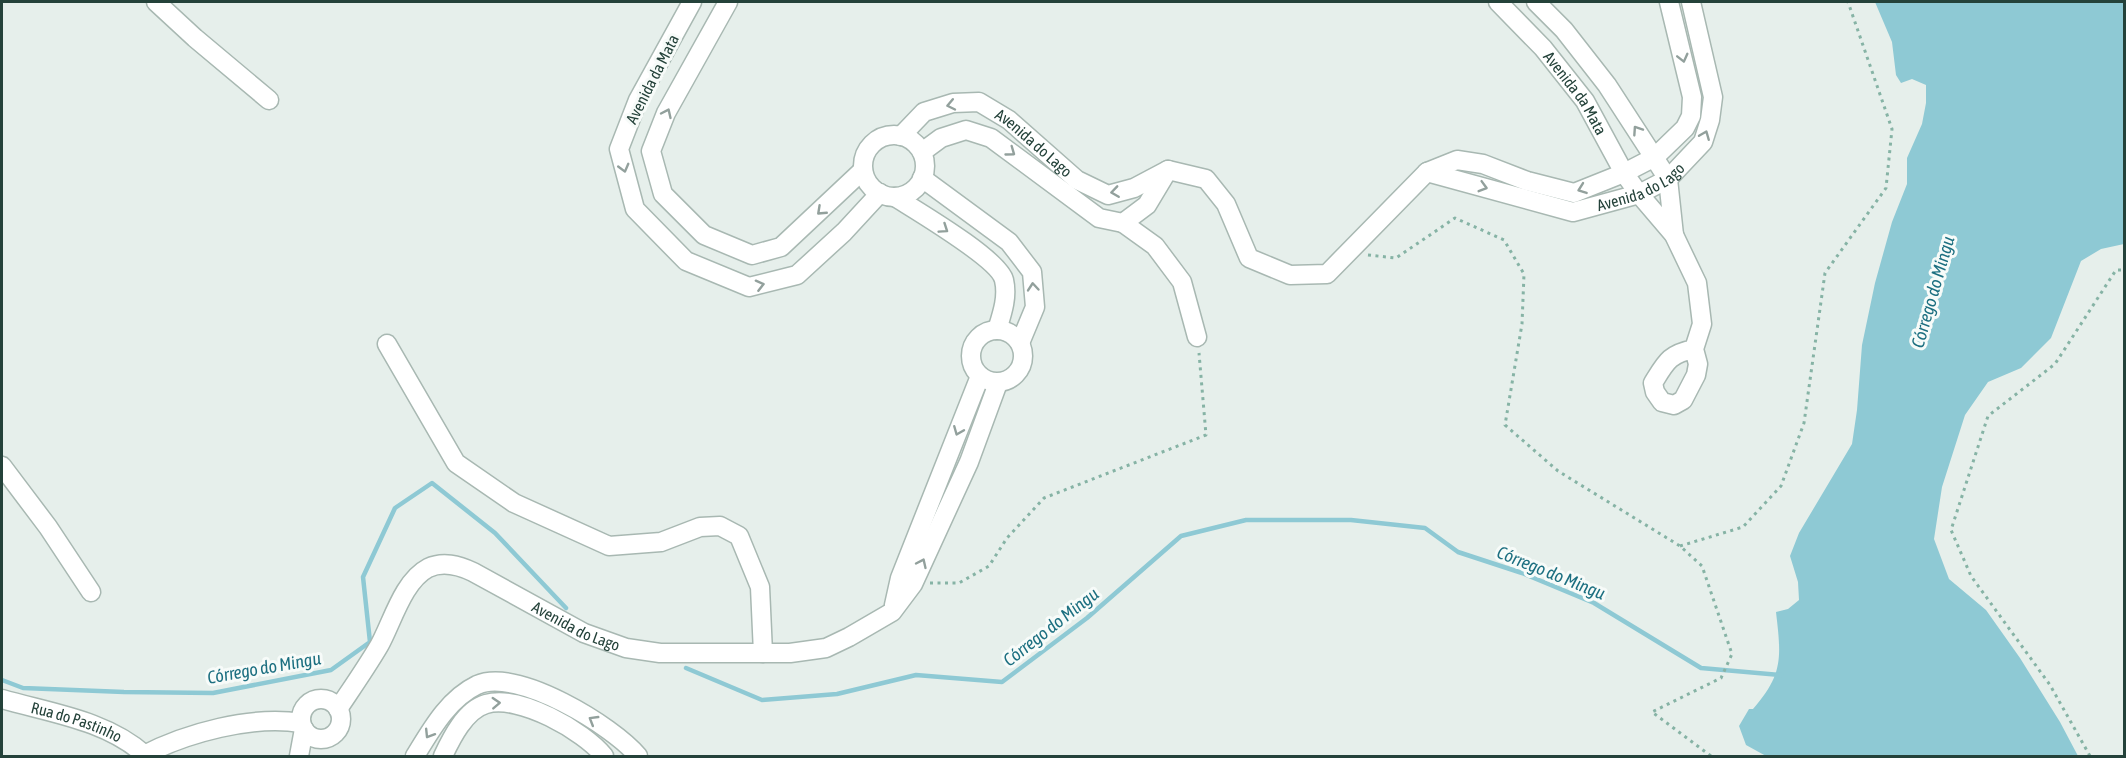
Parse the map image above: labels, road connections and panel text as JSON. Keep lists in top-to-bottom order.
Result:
{
  "streets": {
    "street": ["Avenida da Mata", "Avenida do Lago", "Rua do Pastinho"]
  },
  "crossings": [
    ["Avenida da Mata", "Avenida do Lago"],
    ["Avenida do Lago", "Rua do Pastinho"]
  ],
  "water": ["Córrego do Mingu"]
}
